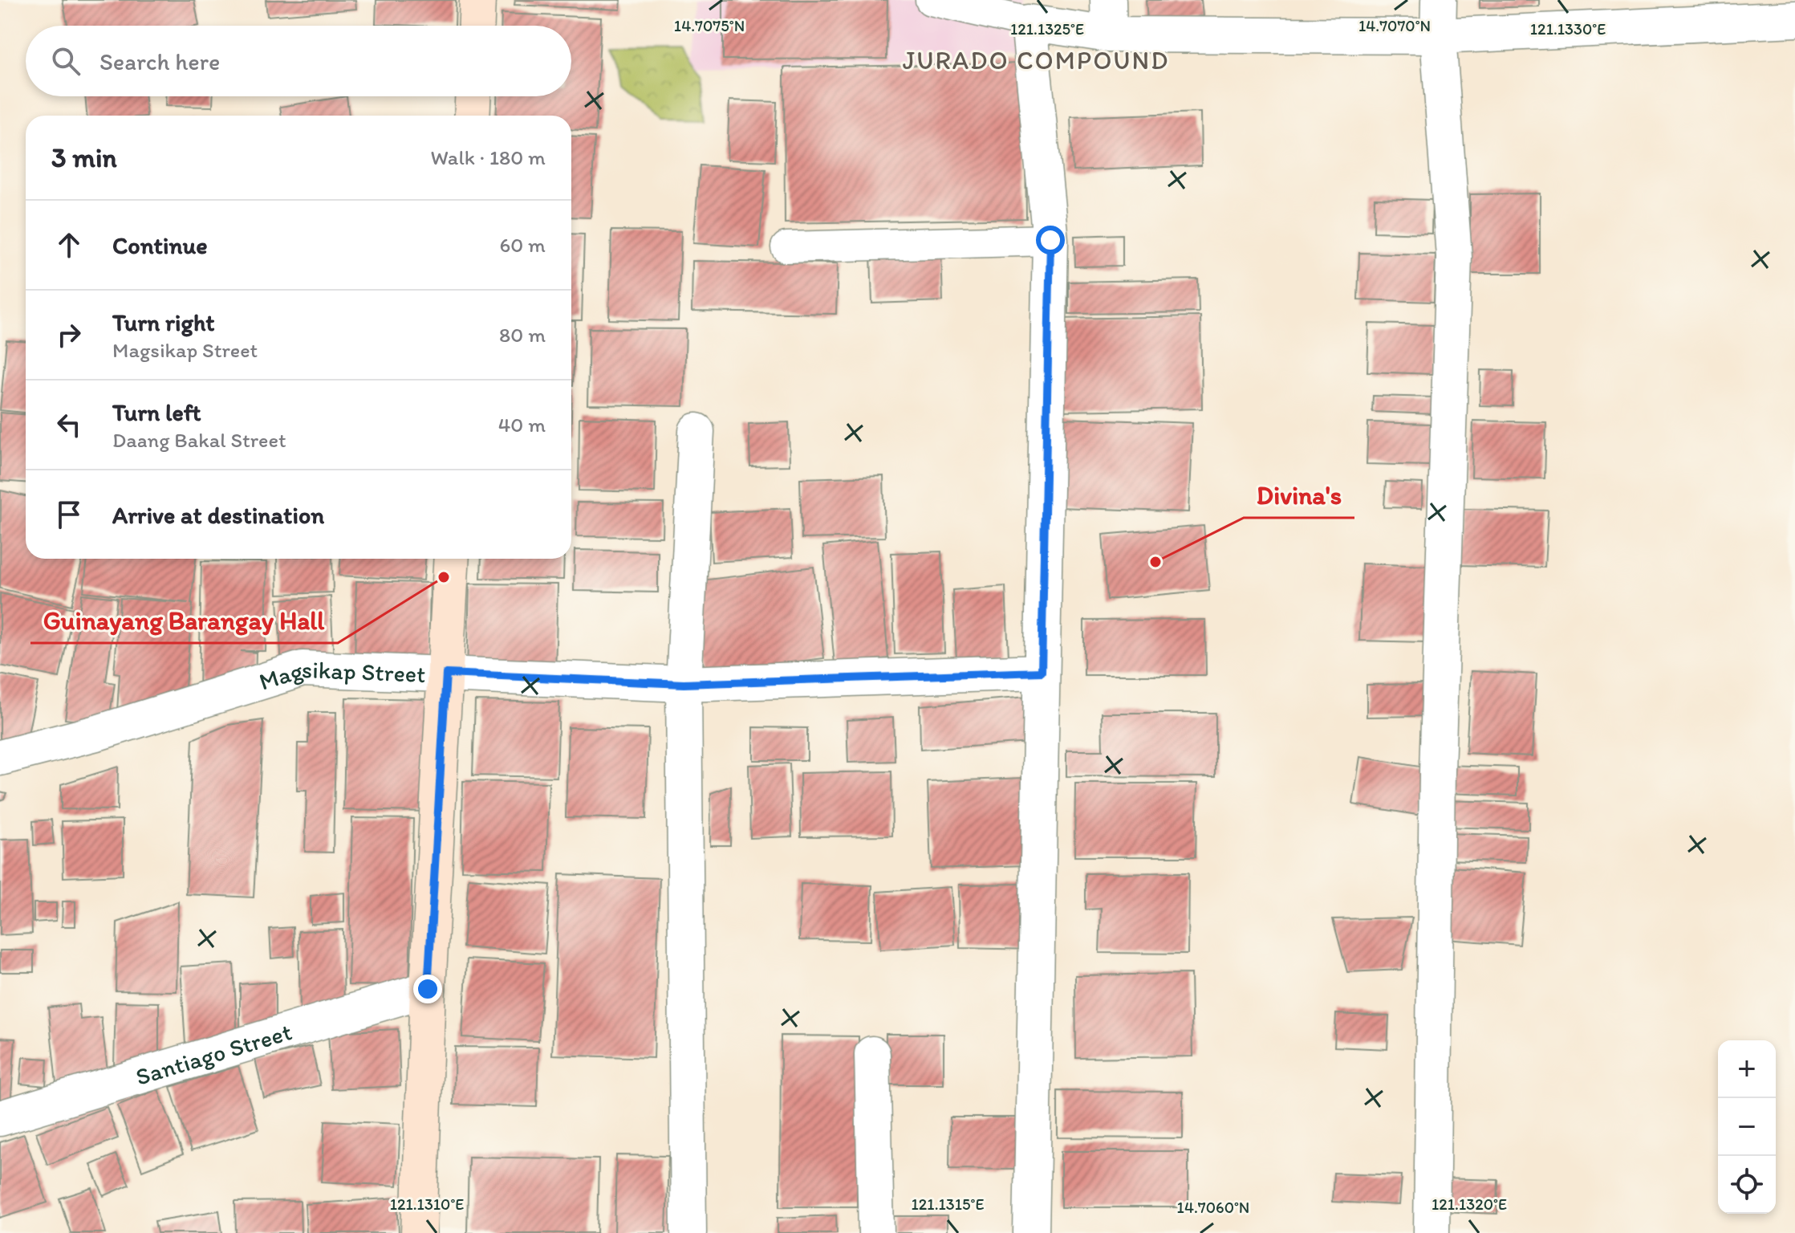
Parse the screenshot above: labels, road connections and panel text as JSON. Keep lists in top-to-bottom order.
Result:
{
  "streets": {
    "street": ["Magsikap Street", "Santiago Street"]
  },
  "districts": ["JURADO COMPOUND"],
  "places": ["Divina's", "Guinayang Barangay Hall"],
  "page": {
    "search": "Search here",
    "heading": ["3 min", "Walk · 180 m"],
    "list": [
      ["Continue", "60 m"],
      ["Turn right", "Magsikap Street", "80 m"],
      ["Turn left", "Daang Bakal Street", "40 m"],
      "Arrive at destination"
    ],
    "map_buttons": ["+", "−"]
  },
  "coordinates": [
    "14.7075°N",
    "14.7070°N",
    "121.1325°E",
    "121.1330°E",
    "121.1310°E",
    "121.1315°E",
    "121.1320°E",
    "14.7060°N"
  ]
}
